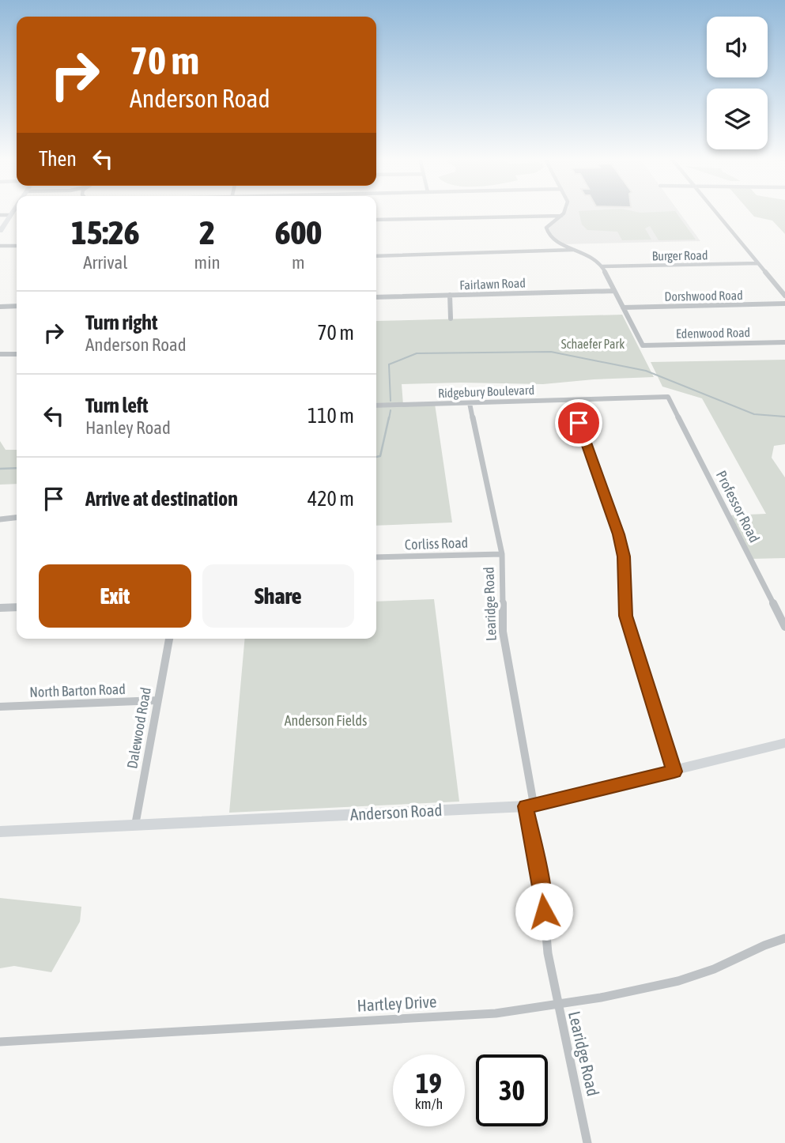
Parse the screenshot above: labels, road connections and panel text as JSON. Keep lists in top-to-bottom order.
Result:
{
  "streets": {
    "street": [
      "Burger Road",
      "Fairlawn Road",
      "Dorshwood Road",
      "Edenwood Road",
      "Ridgebury Boulevard",
      "Professor Road",
      "Corliss Road",
      "Learidge Road",
      "North Barton Road",
      "Dalewood Road",
      "Anderson Road",
      "Hartley Drive"
    ]
  },
  "crossings": [
    ["Dorshwood Road", "Edenwood Road"],
    ["Ridgebury Boulevard", "Professor Road"],
    ["Ridgebury Boulevard", "Learidge Road"],
    ["Corliss Road", "Learidge Road"],
    ["Learidge Road", "Anderson Road"],
    ["Learidge Road", "Hartley Drive"],
    ["North Barton Road", "Dalewood Road"],
    ["Dalewood Road", "Anderson Road"]
  ],
  "parks": ["Schaefer Park", "Anderson Fields"],
  "page": {
    "turn": ["70 m", "Anderson Road"],
    "then": "Then",
    "eta": [
      "15:26",
      "Arrival",
      "2",
      "min",
      "600",
      "m"
    ],
    "list": [
      {
        "name": "Turn right",
        "note": "Anderson Road",
        "value": "70 m"
      },
      {
        "name": "Turn left",
        "note": "Hanley Road",
        "value": "110 m"
      },
      {
        "name": "Arrive at destination",
        "value": "420 m"
      }
    ],
    "buttons": ["Exit", "Share"],
    "speed": "19 km/h",
    "limit": "30"
  }
}
